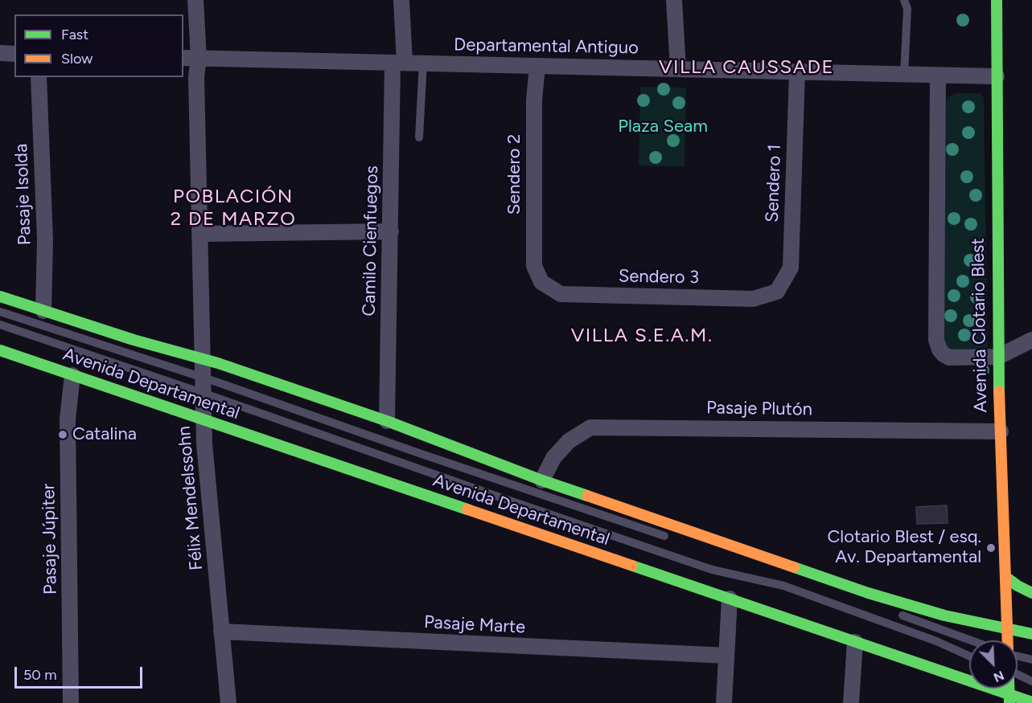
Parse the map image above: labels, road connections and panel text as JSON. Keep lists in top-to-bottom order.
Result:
{
  "streets": {
    "main road": ["Avenida Clotario Blest", "Avenida Departamental"],
    "street": [
      "Departamental Antiguo",
      "Sendero 2",
      "Sendero 1",
      "Pasaje Isolda",
      "Camilo Cienfuegos",
      "Sendero 3",
      "Pasaje Plutón",
      "Félix Mendelssohn",
      "Pasaje Júpiter",
      "Pasaje Marte"
    ]
  },
  "crossings": [
    ["Departamental Antiguo", "Sendero 2"],
    ["Departamental Antiguo", "Sendero 1"],
    ["Departamental Antiguo", "Camilo Cienfuegos"],
    ["Departamental Antiguo", "Avenida Clotario Blest"],
    ["Departamental Antiguo", "Félix Mendelssohn"],
    ["Sendero 2", "Sendero 3"],
    ["Sendero 1", "Sendero 3"],
    ["Pasaje Isolda", "Avenida Departamental"],
    ["Camilo Cienfuegos", "Avenida Departamental"],
    ["Avenida Clotario Blest", "Avenida Departamental"],
    ["Avenida Clotario Blest", "Pasaje Plutón"],
    ["Avenida Departamental", "Pasaje Plutón"],
    ["Avenida Departamental", "Félix Mendelssohn"],
    ["Avenida Departamental", "Pasaje Júpiter"],
    ["Félix Mendelssohn", "Pasaje Marte"]
  ],
  "districts": ["VILLA CAUSSADE", "POBLACIÓN 2 DE MARZO", "VILLA S.E.A.M."],
  "parks": ["Plaza Seam"],
  "places": ["Catalina", "Clotario Blest / esq. Av. Departamental"],
  "legend": ["Fast", "Slow"],
  "scale_bar": "50 m",
  "north": "bottom right"
}
